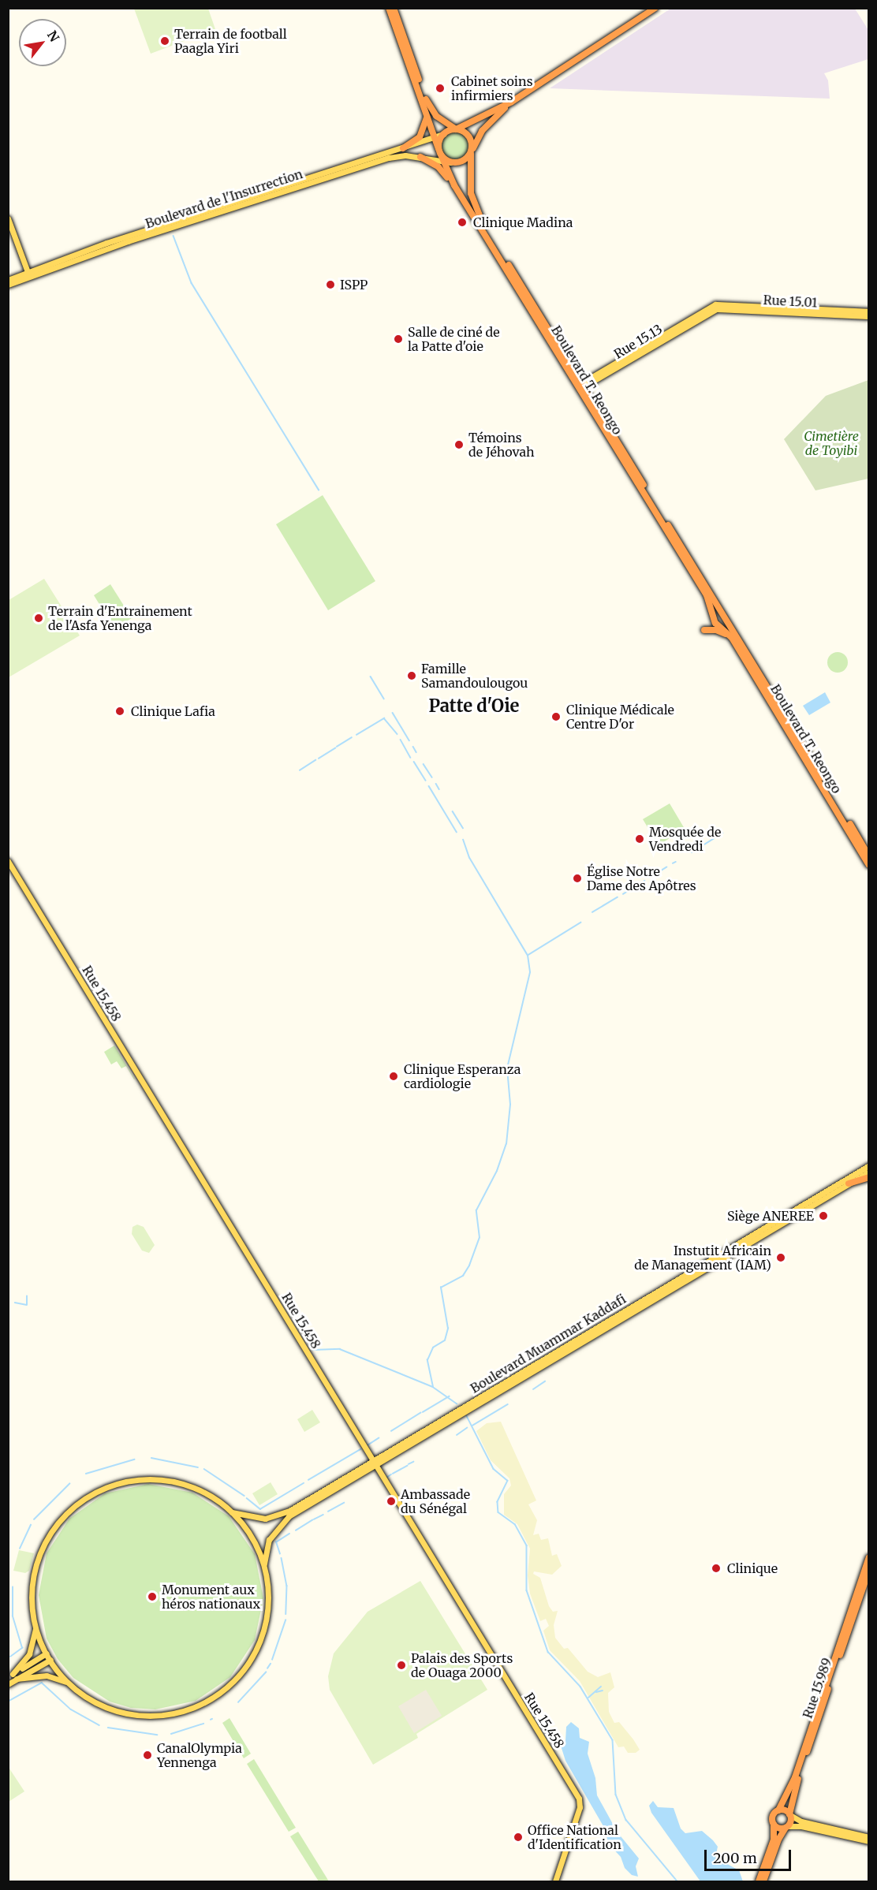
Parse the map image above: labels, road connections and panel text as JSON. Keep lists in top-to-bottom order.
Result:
{
  "streets": {
    "highway": ["Boulevard T. Reongo", "Rue 15.989"],
    "main road": [
      "Boulevard de l'Insurrection",
      "Rue 15.01",
      "Rue 15.13",
      "Rue 15.458",
      "Boulevard Muammar Kaddafi"
    ]
  },
  "crossings": [
    ["Rue 15.01", "Rue 15.13"],
    ["Rue 15.458", "Boulevard Muammar Kaddafi"]
  ],
  "districts": ["Patte d'Oie"],
  "parks": ["Cimetière de Toyibi"],
  "places": [
    "Terrain de football Paagla Yiri",
    "Cabinet soins infirmiers",
    "Clinique Madina",
    "ISPP",
    "Salle de ciné de la Patte d'oie",
    "Témoins de Jéhovah",
    "Terrain d'Entrainement de l'Asfa Yenenga",
    "Famille Samandoulougou",
    "Clinique Lafia",
    "Clinique Médicale Centre D'or",
    "Mosquée de Vendredi",
    "Église Notre Dame des Apôtres",
    "Clinique Esperanza cardiologie",
    "Siège ANEREE",
    "Instutit Africain de Management (IAM)",
    "Ambassade du Sénégal",
    "Clinique",
    "Monument aux héros nationaux",
    "Palais des Sports de Ouaga 2000",
    "CanalOlympia Yennenga",
    "Office National d'Identification"
  ],
  "scale_bar": "200 m",
  "north": "top right"
}
